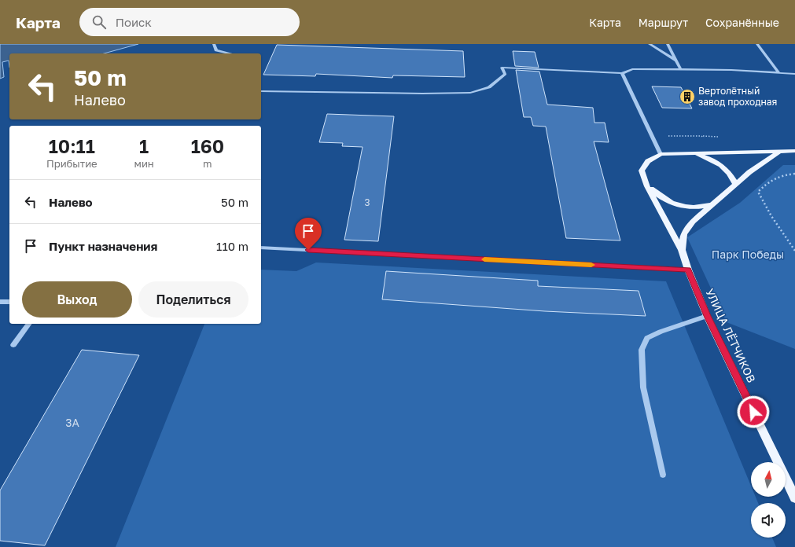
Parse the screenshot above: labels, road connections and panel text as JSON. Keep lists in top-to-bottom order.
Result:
{
  "streets": {
    "main road": ["УЛИЦА ЛЁТЧИКОВ"]
  },
  "parks": ["Парк Победы"],
  "places": {
    "building": ["Вертолётный завод проходная"]
  },
  "house_numbers": ["3", "3А"],
  "north": "top",
  "page": {
    "header": "Карта",
    "search": "Поиск",
    "nav": ["Карта", "Маршрут", "Сохранённые"],
    "turn": ["50 m", "Налево"],
    "eta": [
      "10:11",
      "Прибытие",
      "1",
      "мин",
      "160",
      "m"
    ],
    "list": [
      {
        "name": "Налево",
        "value": "50 m"
      },
      {
        "name": "Пункт назначения",
        "value": "110 m"
      }
    ],
    "buttons": ["Выход", "Поделиться"]
  }
}
